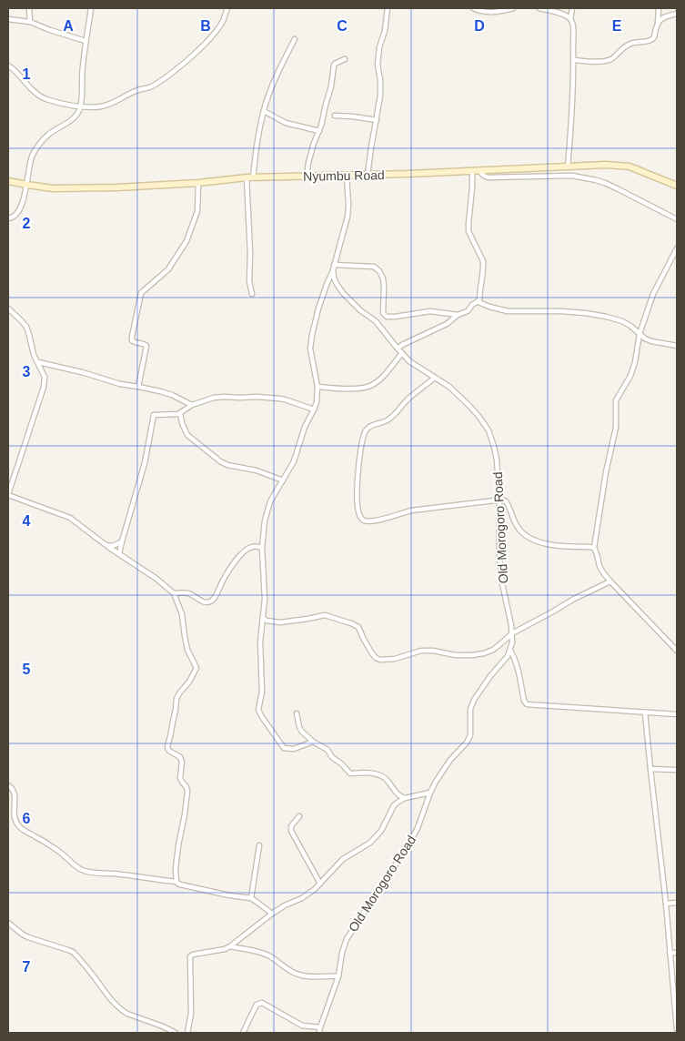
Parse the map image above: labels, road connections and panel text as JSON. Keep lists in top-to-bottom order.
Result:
{
  "streets": {
    "street": ["Nyumbu Road", "Old Morogoro Road"]
  },
  "grid": {
    "columns": [
      "A",
      "B",
      "C",
      "D",
      "E"
    ],
    "rows": [
      "1",
      "2",
      "3",
      "4",
      "5",
      "6",
      "7"
    ]
  }
}
